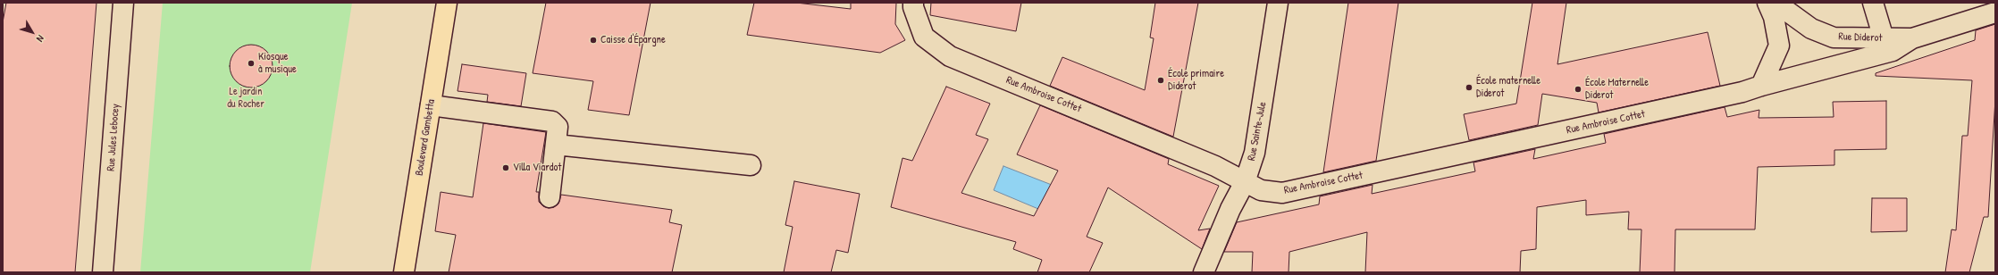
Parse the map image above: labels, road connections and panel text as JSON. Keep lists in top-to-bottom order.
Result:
{
  "streets": {
    "main road": ["Boulevard Gambetta"],
    "street": [
      "Rue Diderot",
      "Rue Ambroise Cottet",
      "Rue Sainte-Jule",
      "Rue Jules Lebocey"
    ]
  },
  "crossings": [
    ["Rue Diderot", "Rue Ambroise Cottet"],
    ["Rue Ambroise Cottet", "Rue Sainte-Jule"]
  ],
  "parks": ["Le jardin du Rocher"],
  "places": [
    "Caisse d'Épargne",
    "Kiosque à musique",
    "École primaire Diderot",
    "École maternelle Diderot",
    "École Maternelle Diderot",
    "Villa Viardot"
  ],
  "north": "bottom right"
}
